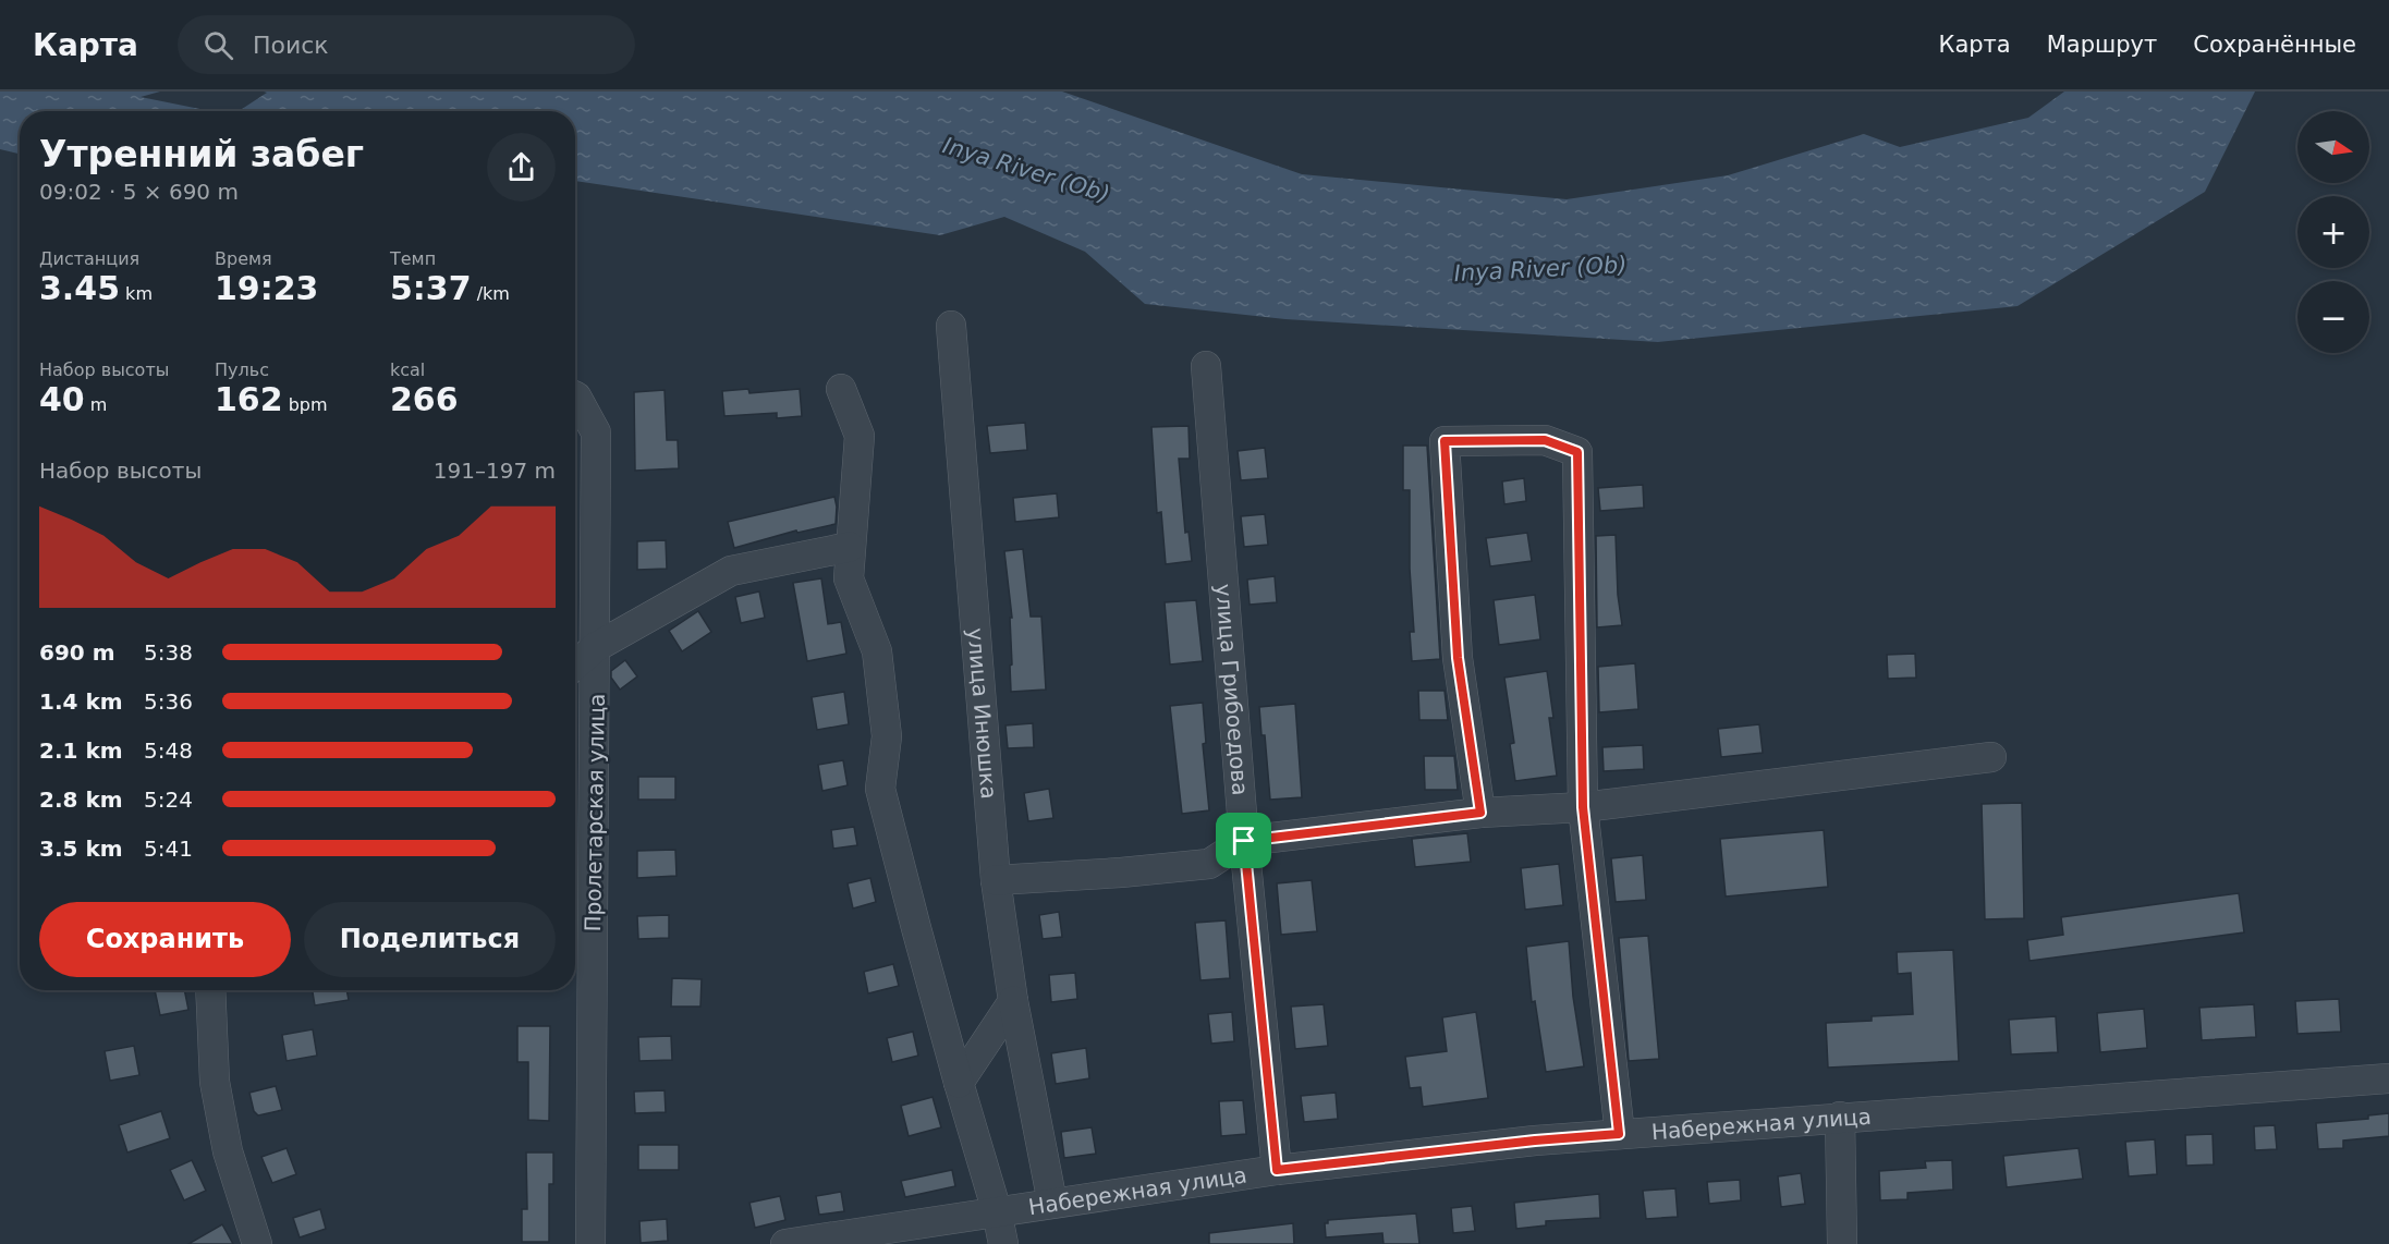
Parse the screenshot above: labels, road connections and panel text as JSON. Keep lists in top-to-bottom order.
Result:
{
  "streets": {
    "street": [
      "улица Грибоедова",
      "улица Инюшка",
      "Пролетарская улица",
      "Набережная улица"
    ]
  },
  "crossings": [
    ["улица Грибоедова", "Набережная улица"],
    ["улица Инюшка", "Набережная улица"]
  ],
  "water": ["Inya River (Ob)"],
  "north": "right",
  "page": {
    "header": "Карта",
    "search": "Поиск",
    "nav": ["Карта", "Маршрут", "Сохранённые"],
    "map_buttons": ["+", "−"],
    "heading": ["Утренний забег", "09:02 · 5 × 690 m"],
    "stats": [
      ["Дистанция", "3.45 km"],
      ["Время", "19:23"],
      ["Темп", "5:37 /km"],
      ["Набор высоты", "40 m"],
      ["Пульс", "162 bpm"],
      ["kcal", "266"]
    ],
    "chart": ["Набор высоты", "191–197 m"],
    "list": [
      {
        "name": "690 m",
        "note": "5:38"
      },
      {
        "name": "1.4 km",
        "note": "5:36"
      },
      {
        "name": "2.1 km",
        "note": "5:48"
      },
      {
        "name": "2.8 km",
        "note": "5:24"
      },
      {
        "name": "3.5 km",
        "note": "5:41"
      }
    ],
    "buttons": ["Сохранить", "Поделиться"]
  }
}
